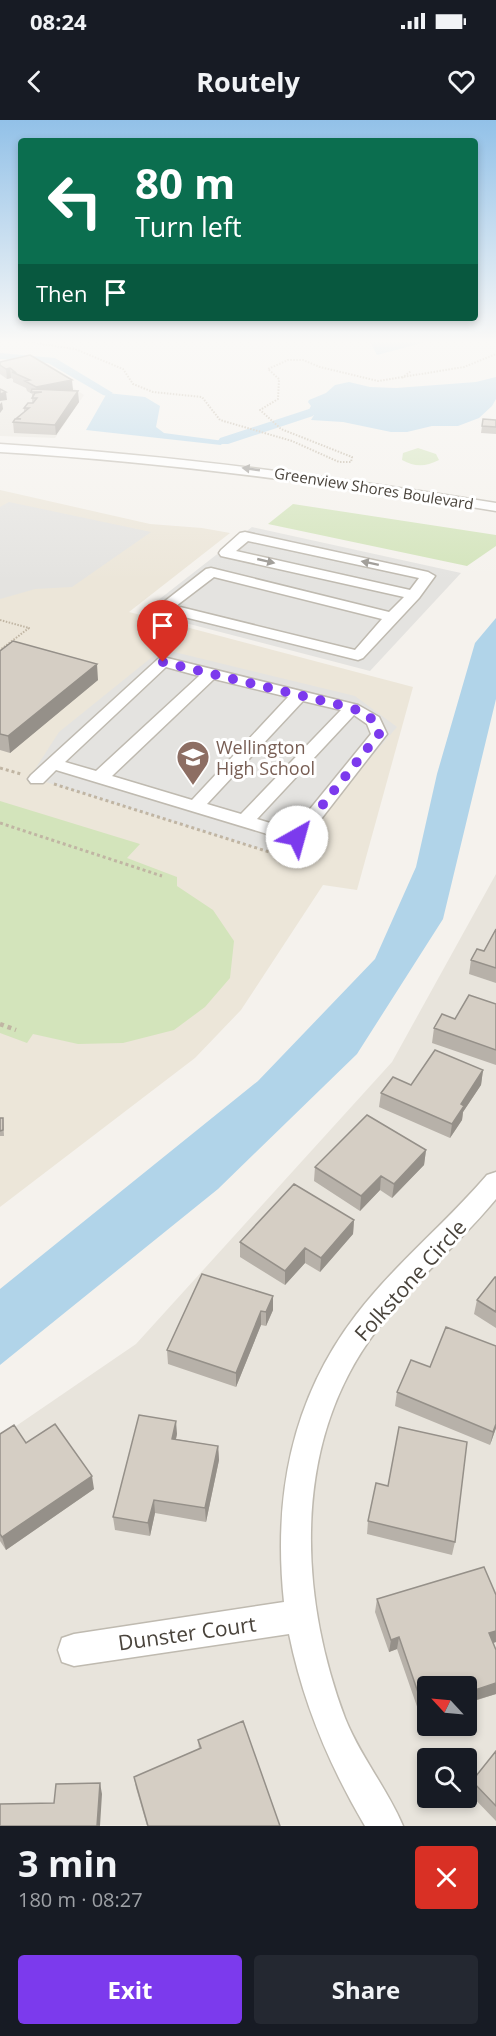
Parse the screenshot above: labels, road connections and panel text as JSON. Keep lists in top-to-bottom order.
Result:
{
  "streets": {
    "street": ["Greenview Shores Boulevard", "Folkstone Circle", "Dunster Court"]
  },
  "crossings": [
    ["Folkstone Circle", "Dunster Court"]
  ],
  "places": {
    "school or university": ["Wellington High School"]
  },
  "north": "top left",
  "page": {
    "status": "08:24",
    "header": "Routely",
    "turn": ["80 m", "Turn left"],
    "then": "Then",
    "heading": ["3 min", "180 m · 08:27"],
    "buttons": ["Exit", "Share"]
  }
}
